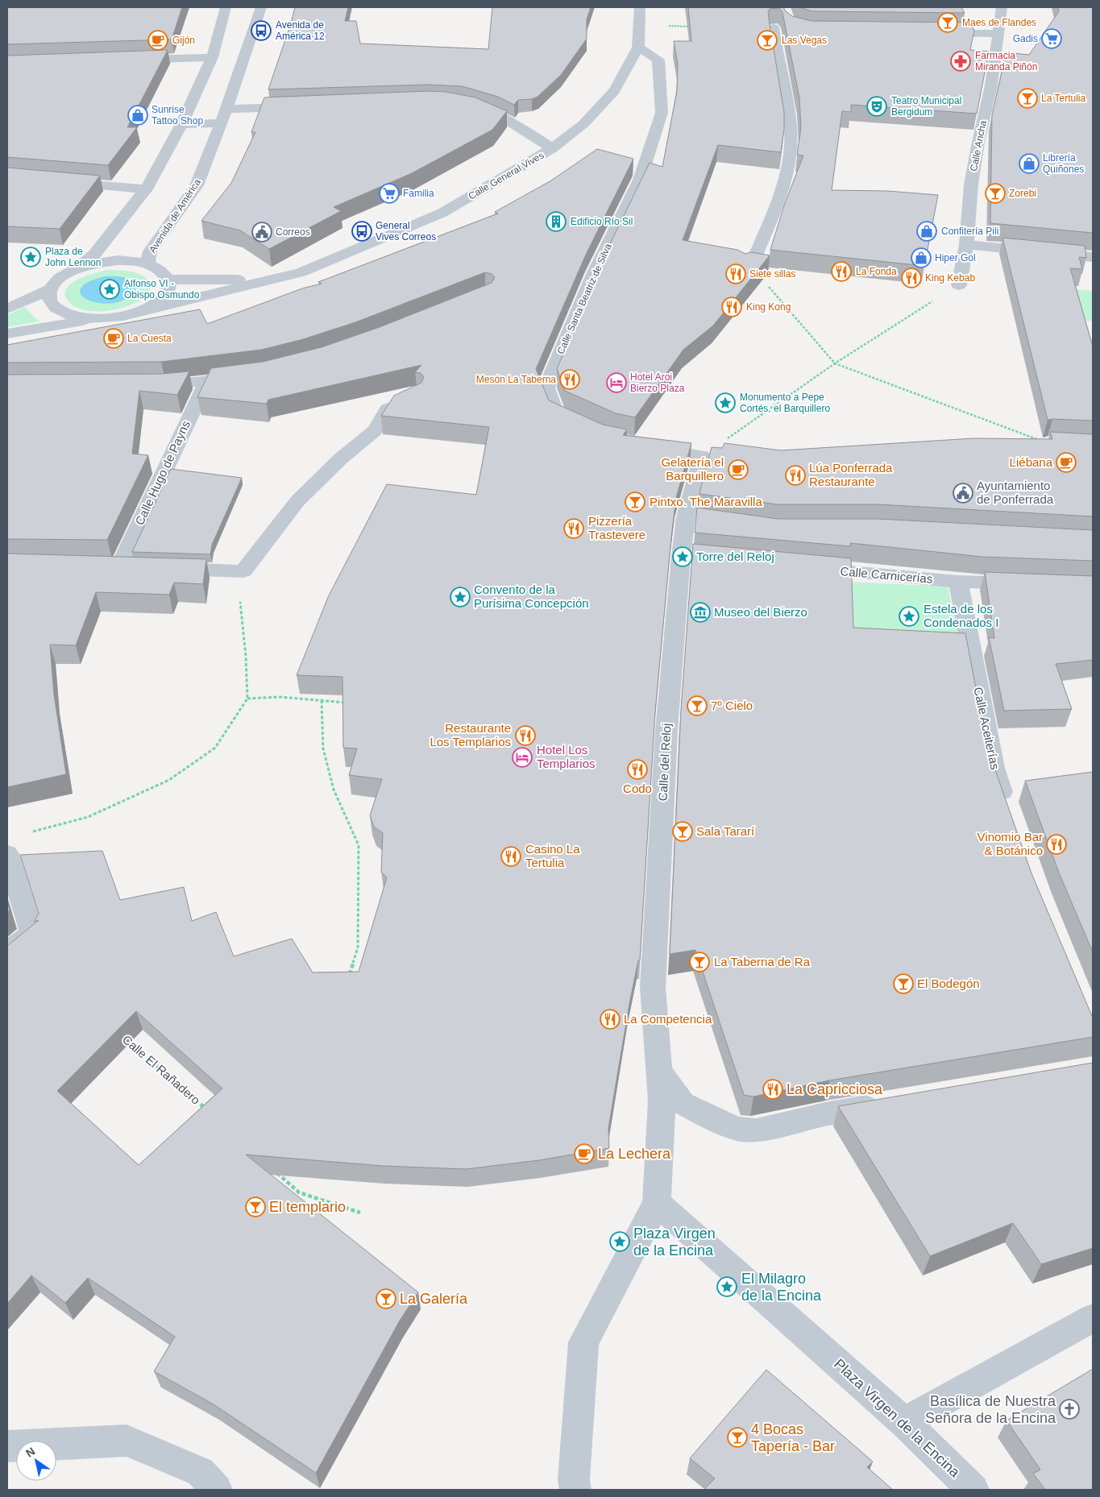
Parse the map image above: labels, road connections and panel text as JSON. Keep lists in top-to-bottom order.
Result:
{
  "streets": {
    "street": [
      "Calle Ancha",
      "Calle General Vives",
      "Avenida de América",
      "Calle Santa Beatriz de Silva",
      "Calle Hugo de Payns",
      "Calle Carnicerías",
      "Calle Aceiterías",
      "Calle del Reloj",
      "Plaza Virgen de la Encina"
    ],
    "path": ["Calle El Rañadero"]
  },
  "crossings": [
    ["Calle General Vives", "Calle Santa Beatriz de Silva"],
    ["Calle Carnicerías", "Calle Aceiterías"]
  ],
  "places": {
    "bar": [
      "Maes de Flandes",
      "Las Vegas",
      "La Tertulia",
      "Zorebi",
      "Pintxo. The Maravilla",
      "7º Cielo",
      "Sala Tararí",
      "La Taberna de Ra",
      "El Bodegón",
      "El templario",
      "La Galería",
      "4 Bocas Tapería - Bar"
    ],
    "bus stop": ["Avenida de América 12", "General Vives Correos"],
    "supermarket": ["Gadis", "Familia"],
    "cafe": [
      "Gijón",
      "La Cuesta",
      "Liébana",
      "Gelatería el Barquillero",
      "La Lechera"
    ],
    "pharmacy": ["Farmacia Miranda Piñón"],
    "theatre": ["Teatro Municipal Bergidum"],
    "shop": [
      "Sunrise Tattoo Shop",
      "Librería Quiñones",
      "Confitería Pili",
      "Hiper Gol"
    ],
    "building": ["Edificio Río Sil"],
    "public building": ["Correos", "Ayuntamiento de Ponferrada"],
    "place": [
      "Plaza de John Lennon",
      "Alfonso VI - Obispo Osmundo",
      "Monumento a Pepe Cortés, el Barquillero",
      "Torre del Reloj",
      "Convento de la Purísima Concepción",
      "Estela de los Condenados I",
      "Plaza Virgen de la Encina",
      "El Milagro de la Encina"
    ],
    "restaurant": [
      "La Fonda",
      "Siete sillas",
      "King Kebab",
      "King Kong",
      "Mesón La Taberna",
      "Lúa Ponferrada Restaurante",
      "Pizzería Trastevere",
      "Restaurante Los Templarios",
      "Codo",
      "Vinomio Bar & Botánico",
      "Casino La Tertulia",
      "La Competencia",
      "La Capricciosa"
    ],
    "hotel": ["Hotel Aroi Bierzo Plaza", "Hotel Los Templarios"],
    "museum": ["Museo del Bierzo"],
    "church": ["Basílica de Nuestra Señora de la Encina"]
  },
  "north": "top left"
}
